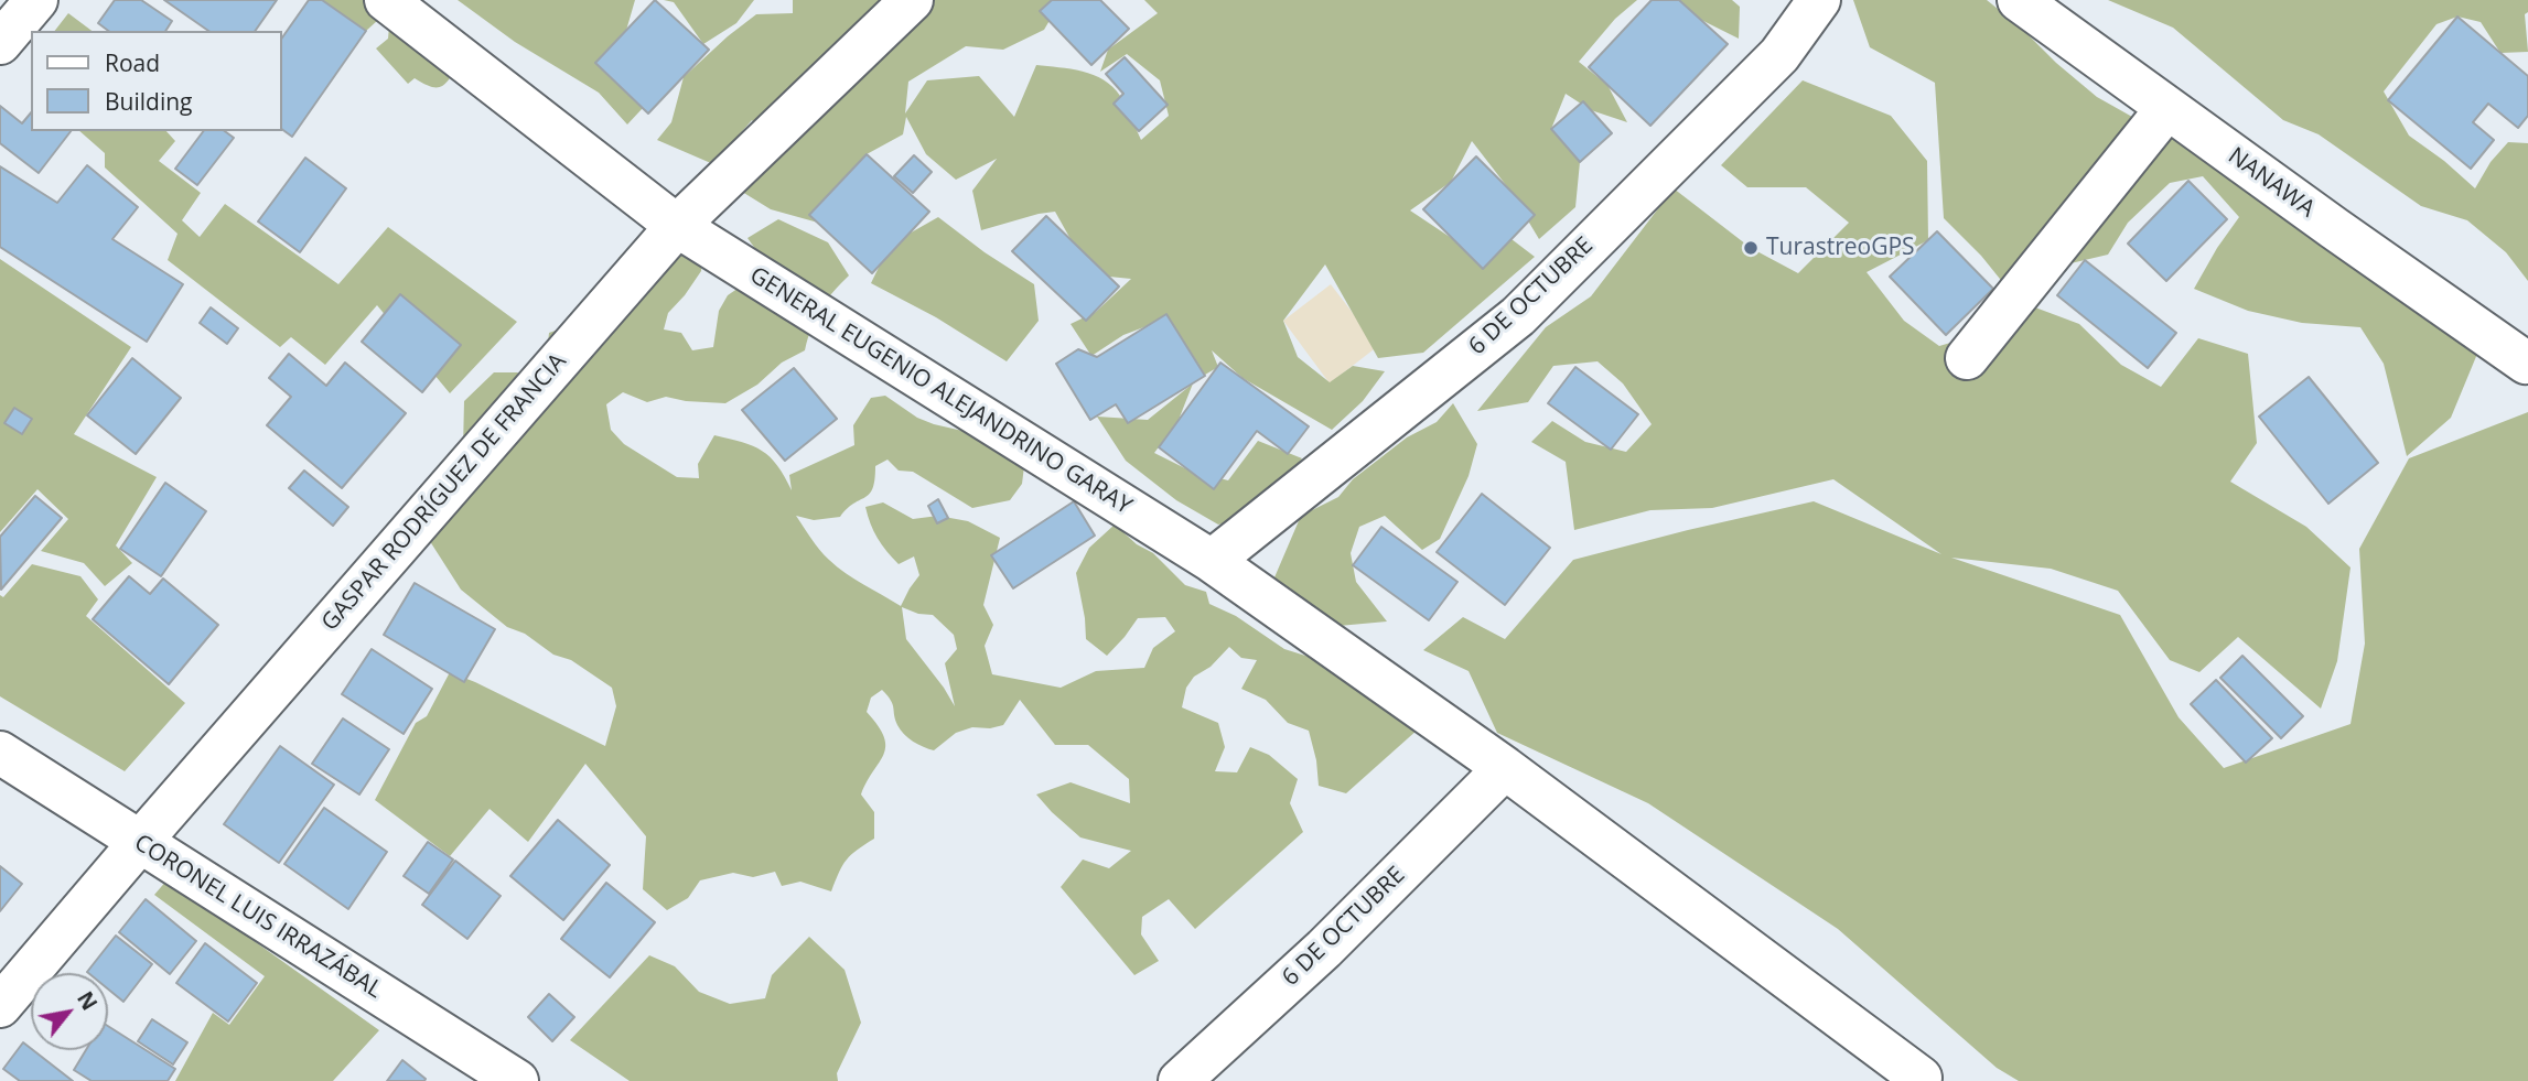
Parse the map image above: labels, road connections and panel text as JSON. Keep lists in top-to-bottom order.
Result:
{
  "streets": {
    "street": [
      "NANAWA",
      "6 DE OCTUBRE",
      "GENERAL EUGENIO ALEJANDRINO GARAY",
      "GASPAR RODRÍGUEZ DE FRANCIA",
      "CORONEL LUIS IRRAZÁBAL"
    ]
  },
  "crossings": [
    ["6 DE OCTUBRE", "GENERAL EUGENIO ALEJANDRINO GARAY"],
    ["GENERAL EUGENIO ALEJANDRINO GARAY", "GASPAR RODRÍGUEZ DE FRANCIA"],
    ["GASPAR RODRÍGUEZ DE FRANCIA", "CORONEL LUIS IRRAZÁBAL"]
  ],
  "places": ["TurastreoGPS"],
  "legend": ["Road", "Building"],
  "north": "top right"
}
